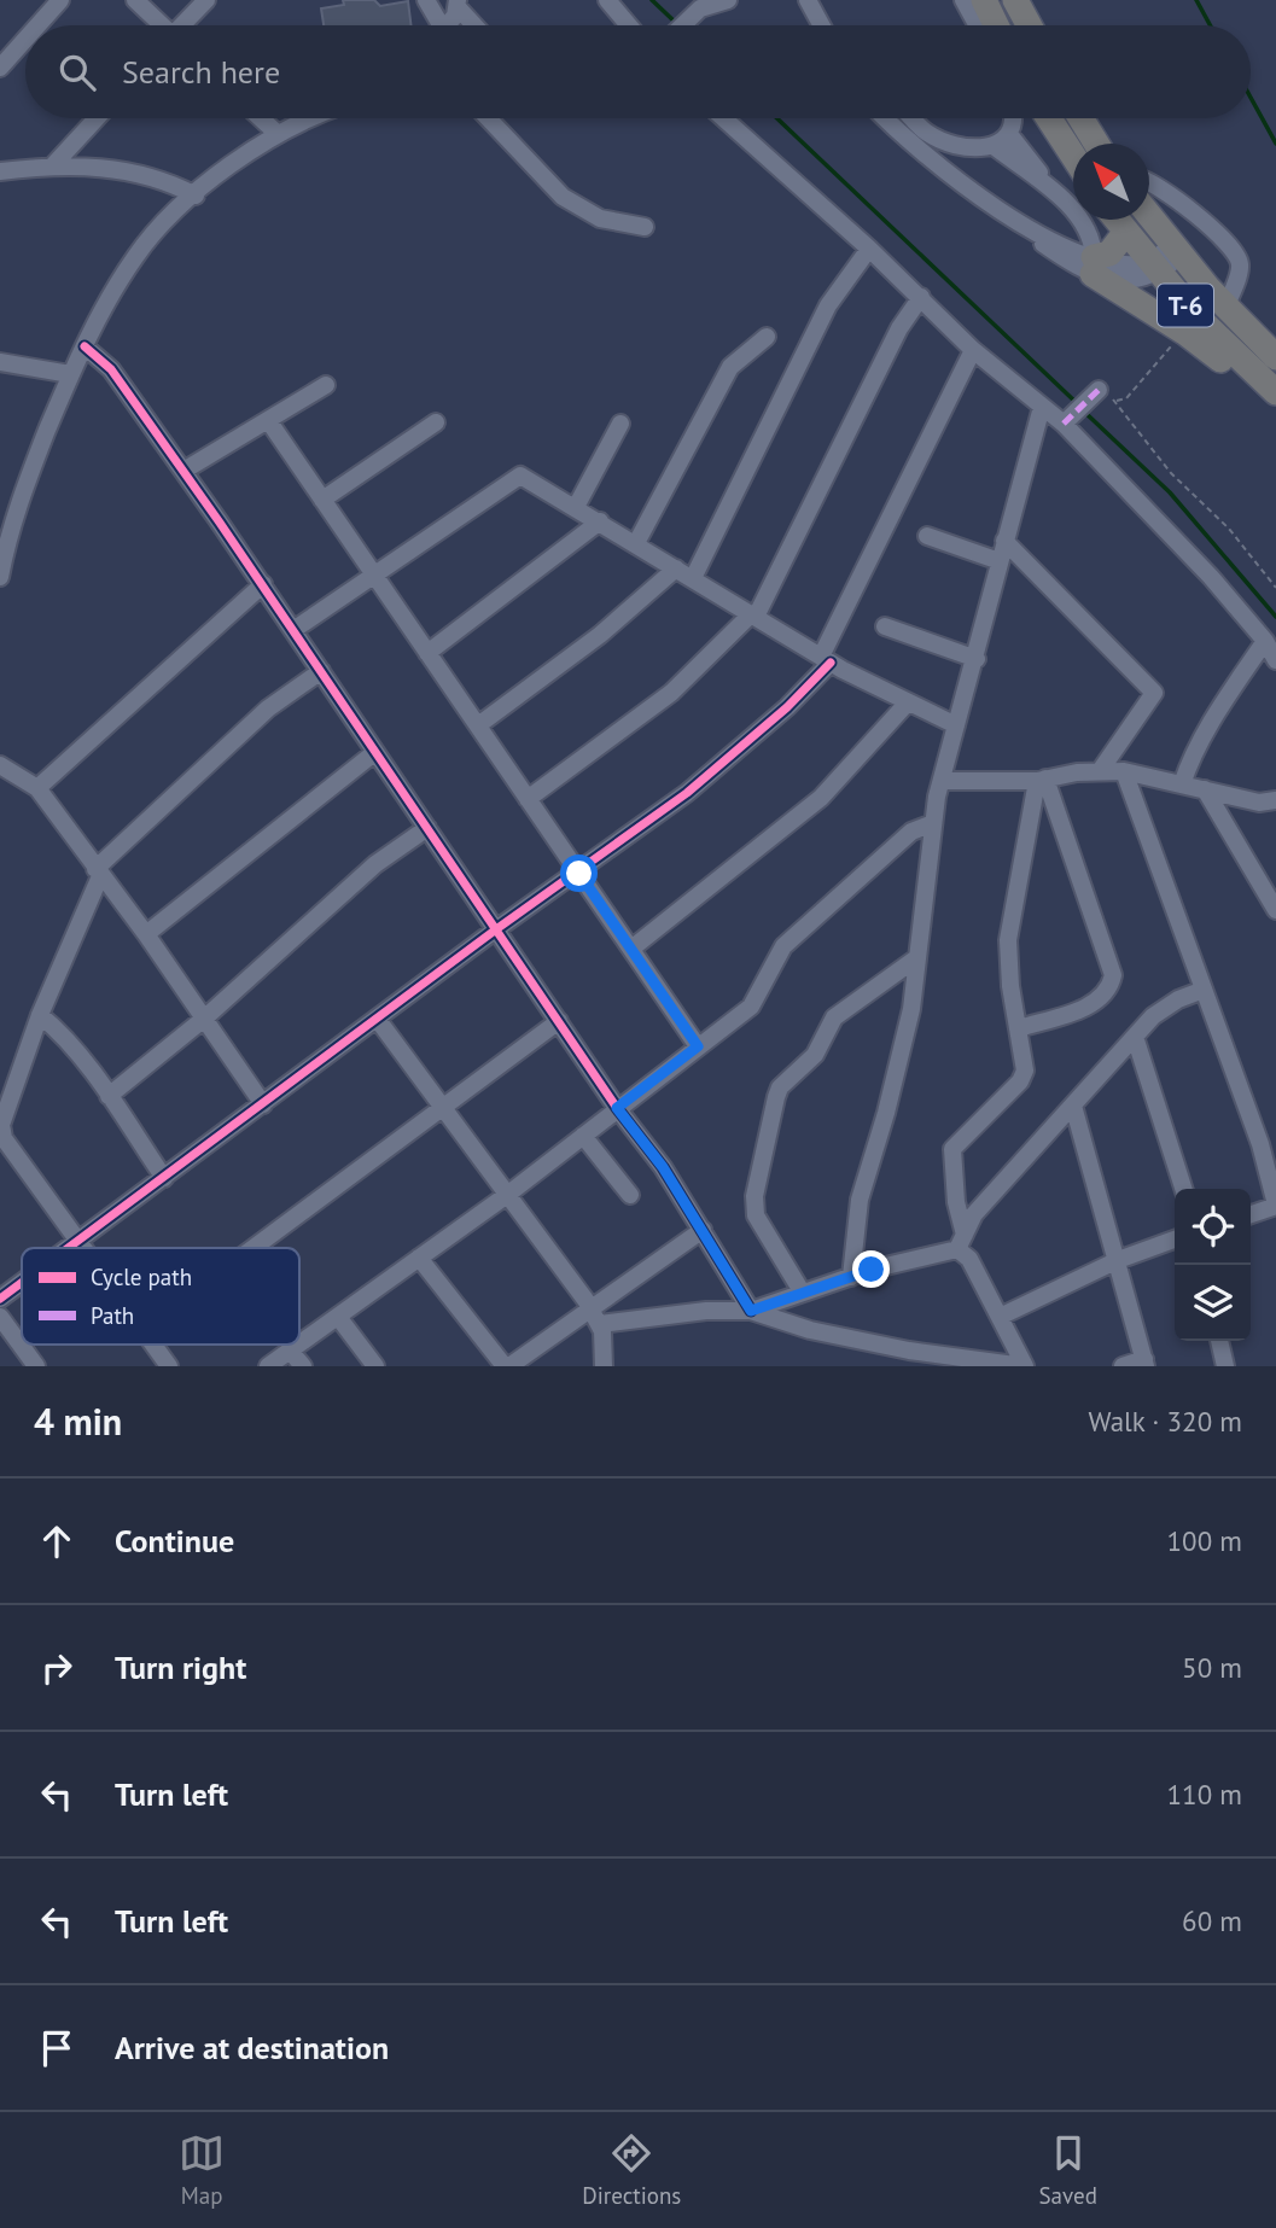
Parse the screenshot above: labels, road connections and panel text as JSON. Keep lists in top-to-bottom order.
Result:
{
  "streets": {
    "highway": ["T-6"]
  },
  "legend": ["Cycle path", "Path"],
  "north": "top left",
  "page": {
    "search": "Search here",
    "heading": ["4 min", "Walk · 320 m"],
    "list": [
      ["Continue", "100 m"],
      ["Turn right", "50 m"],
      ["Turn left", "110 m"],
      ["Turn left", "60 m"],
      "Arrive at destination"
    ],
    "nav": ["Map", "Directions", "Saved"]
  }
}
